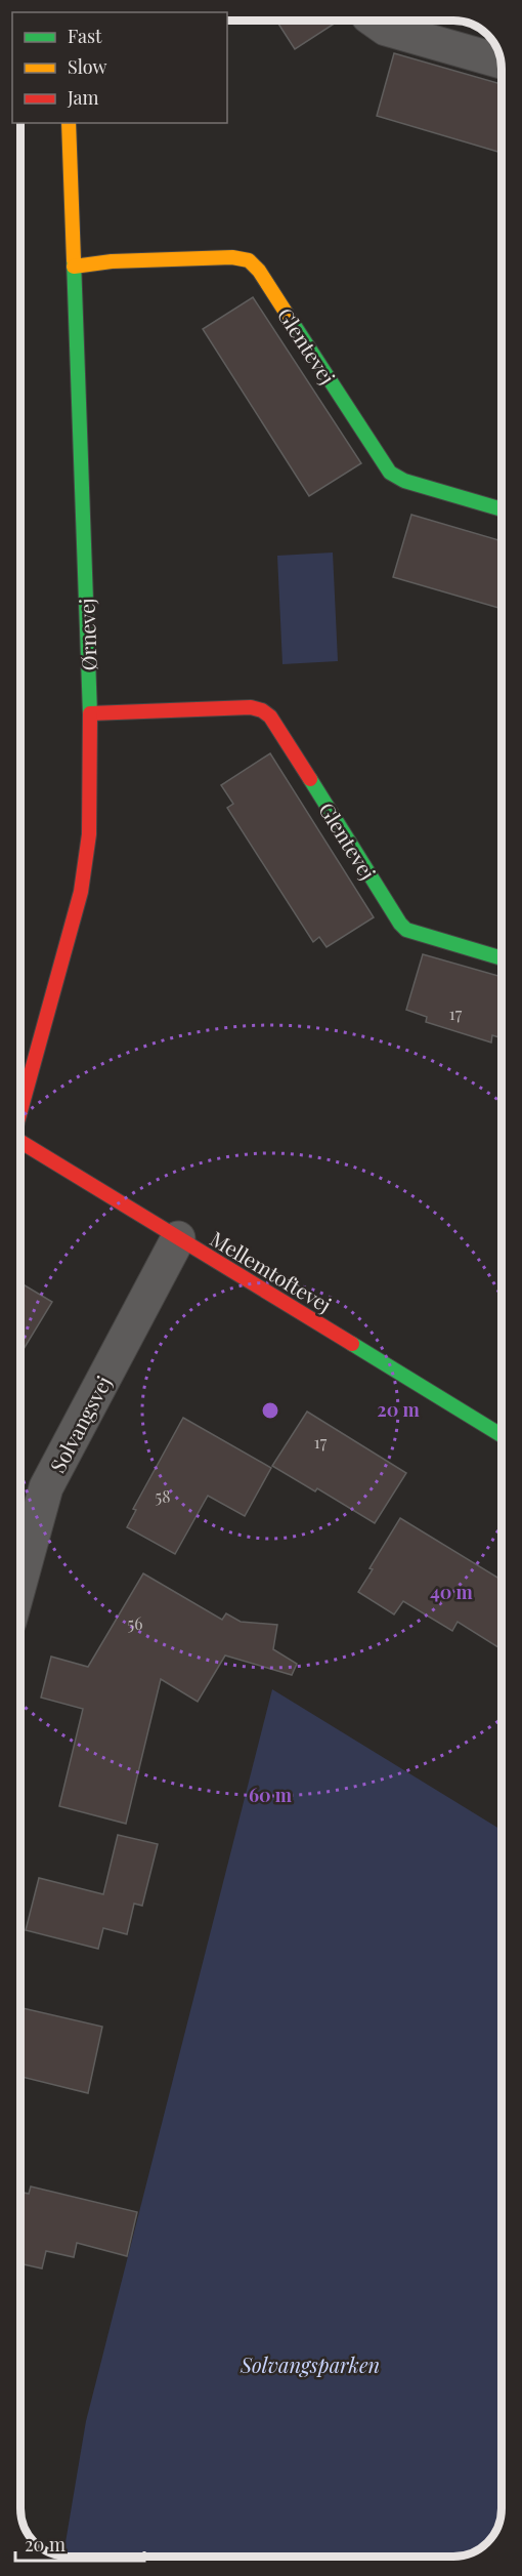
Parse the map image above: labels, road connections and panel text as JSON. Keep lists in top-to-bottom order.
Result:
{
  "streets": {
    "street": [
      "Glentevej",
      "Ørnevej",
      "Mellemtoftevej",
      "Solvangsvej"
    ]
  },
  "crossings": [
    ["Glentevej", "Ørnevej"],
    ["Mellemtoftevej", "Solvangsvej"]
  ],
  "parks": ["Solvangsparken"],
  "house_numbers": [
    "17",
    "17",
    "58",
    "56"
  ],
  "legend": ["Fast", "Slow", "Jam"],
  "scale_bar": "20 m",
  "rings": ["20 m", "40 m", "60 m"]
}
